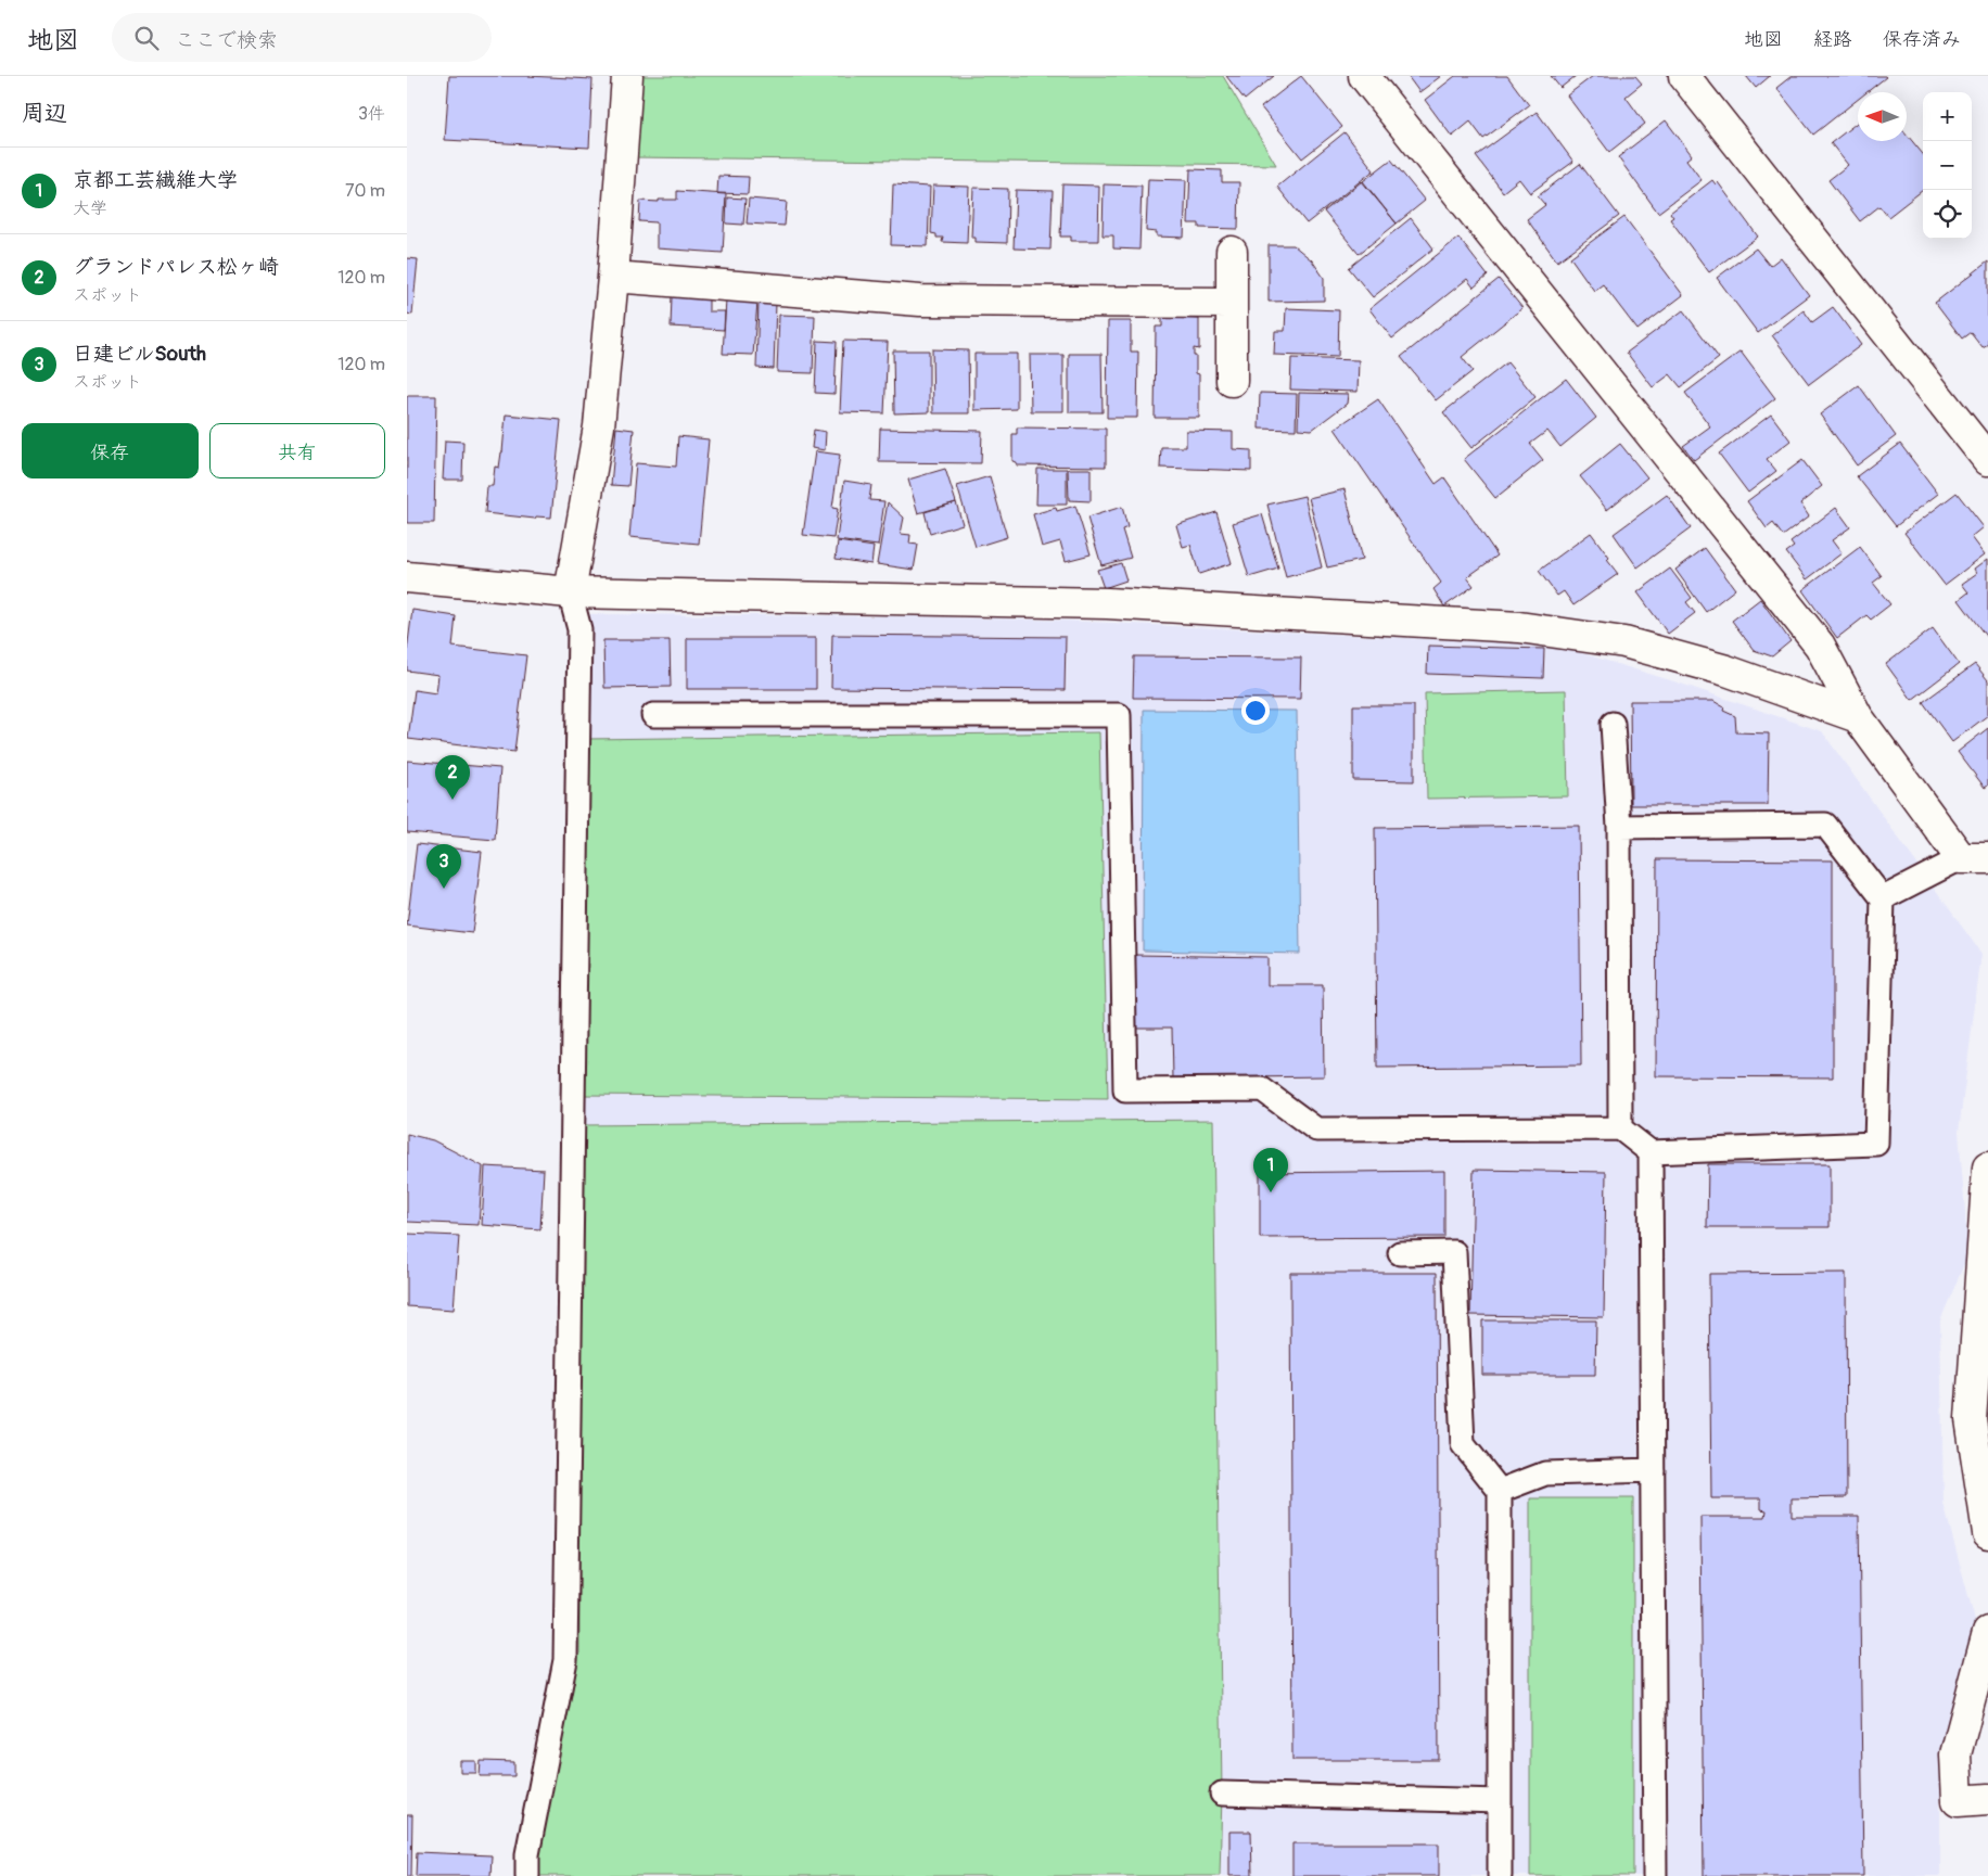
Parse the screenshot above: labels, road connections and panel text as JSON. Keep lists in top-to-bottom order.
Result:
{
  "north": "left",
  "page": {
    "header": "地図",
    "search": "ここで検索",
    "nav": ["地図", "経路", "保存済み"],
    "heading": ["周辺", "3件"],
    "map_buttons": ["+", "−"],
    "list": [
      {
        "mark": "1",
        "name": "京都工芸繊維大学",
        "note": "大学",
        "value": "70 m"
      },
      {
        "mark": "2",
        "name": "グランドパレス松ヶ崎",
        "note": "スポット",
        "value": "120 m"
      },
      {
        "mark": "3",
        "name": "日建ビルSouth",
        "note": "スポット",
        "value": "120 m"
      }
    ],
    "buttons": ["保存", "共有"],
    "pins": ["2", "3", "1"]
  }
}
